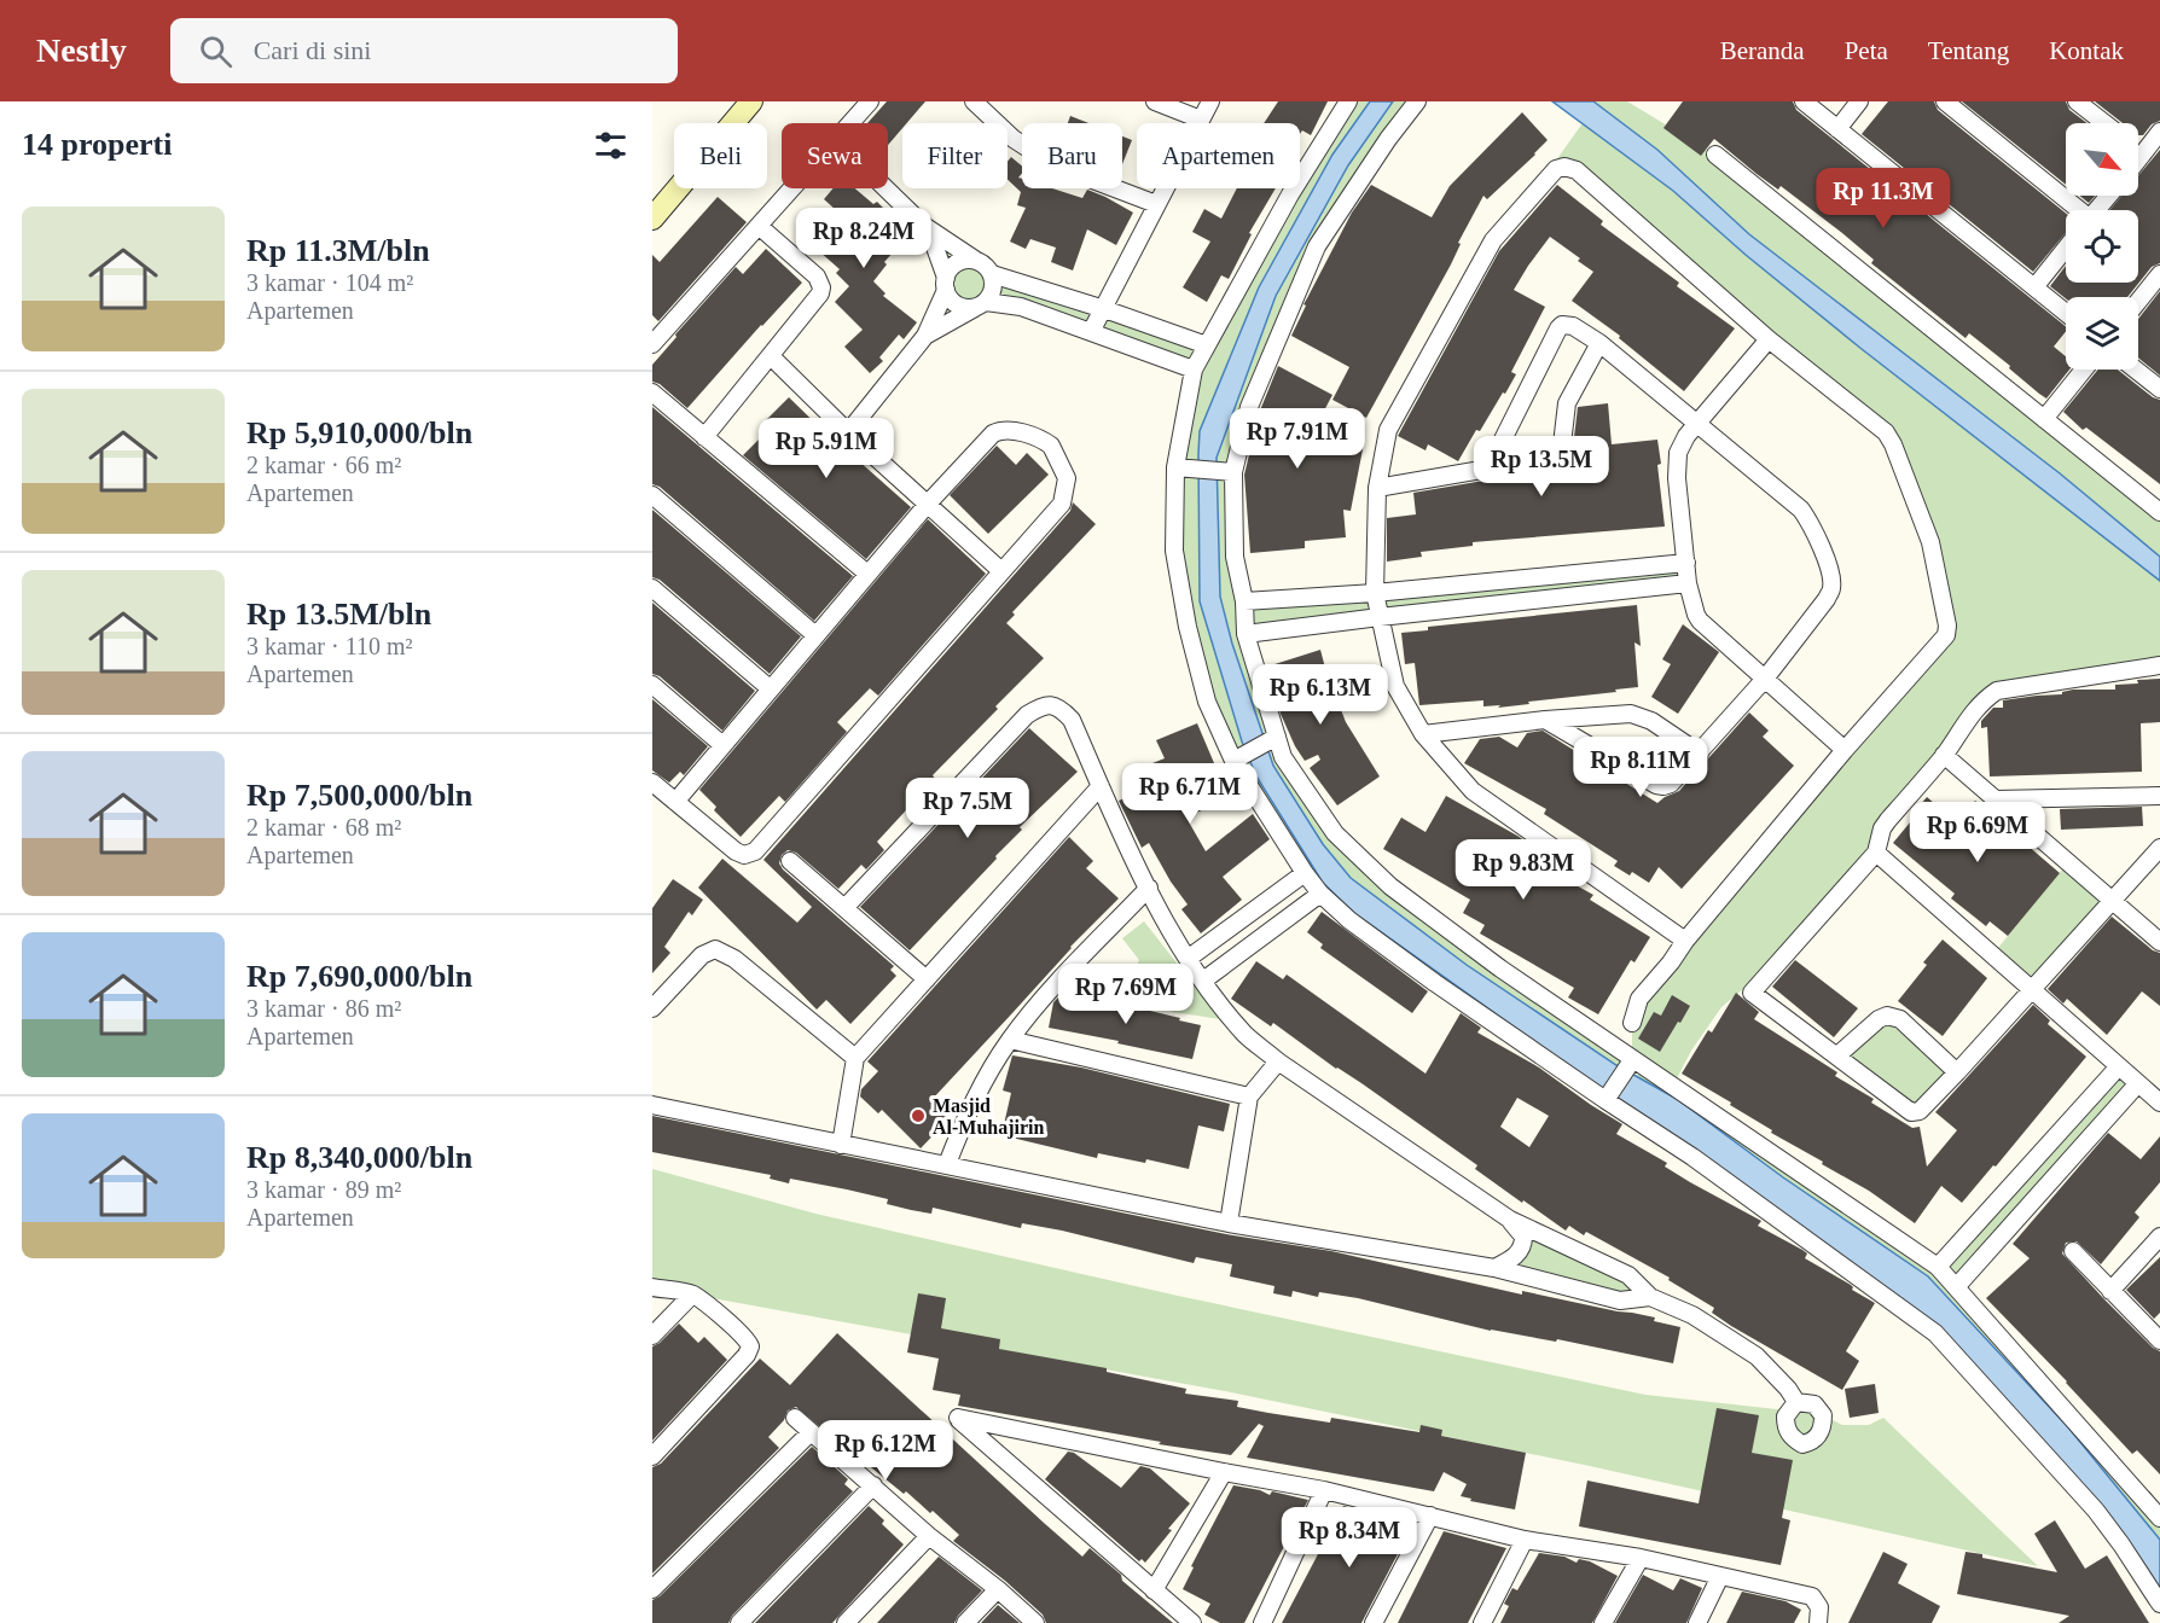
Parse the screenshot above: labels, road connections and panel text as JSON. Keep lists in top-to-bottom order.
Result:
{
  "places": ["Masjid Al-Muhajirin"],
  "north": "bottom right",
  "page": {
    "header": "Nestly",
    "search": "Cari di sini",
    "nav": [
      "Beranda",
      "Peta",
      "Tentang",
      "Kontak"
    ],
    "heading": "14 properti",
    "chip": [
      "Beli",
      "Sewa",
      "Filter",
      "Baru",
      "Apartemen"
    ],
    "price": [
      "Rp 11.3M",
      "Rp 8.24M",
      "Rp 7.91M",
      "Rp 5.91M",
      "Rp 13.5M",
      "Rp 6.13M",
      "Rp 8.11M",
      "Rp 6.71M",
      "Rp 7.5M",
      "Rp 6.69M",
      "Rp 9.83M",
      "Rp 7.69M",
      "Rp 6.12M",
      "Rp 8.34M"
    ],
    "list": [
      {
        "name": "Rp 11.3M/bln",
        "note": "3 kamar · 104 m² · Apartemen"
      },
      {
        "name": "Rp 5,910,000/bln",
        "note": "2 kamar · 66 m² · Apartemen"
      },
      {
        "name": "Rp 13.5M/bln",
        "note": "3 kamar · 110 m² · Apartemen"
      },
      {
        "name": "Rp 7,500,000/bln",
        "note": "2 kamar · 68 m² · Apartemen"
      },
      {
        "name": "Rp 7,690,000/bln",
        "note": "3 kamar · 86 m² · Apartemen"
      },
      {
        "name": "Rp 8,340,000/bln",
        "note": "3 kamar · 89 m² · Apartemen"
      }
    ]
  }
}
